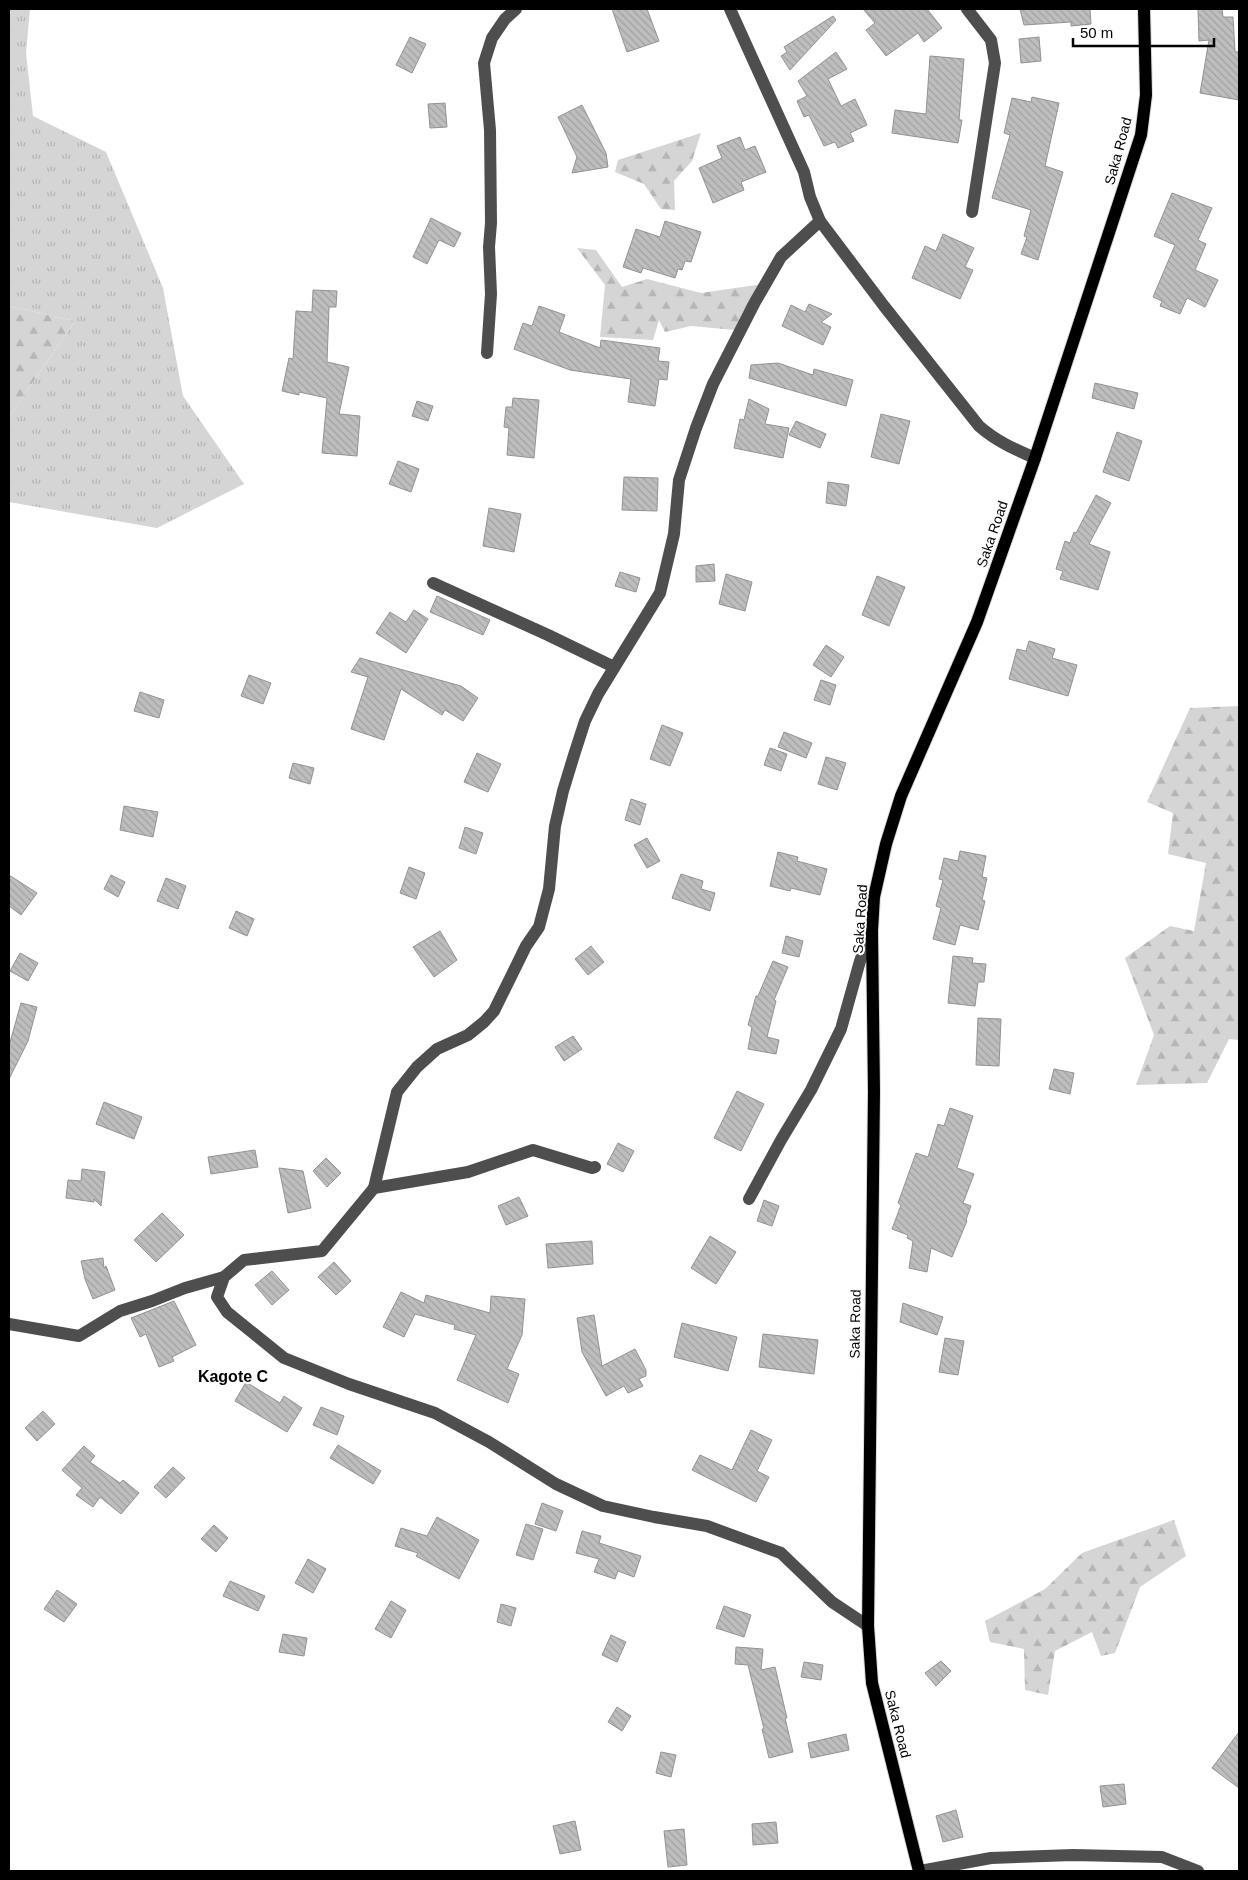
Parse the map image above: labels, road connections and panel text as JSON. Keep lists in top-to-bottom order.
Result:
{
  "streets": {
    "main road": ["Saka Road"]
  },
  "districts": ["Kagote C"],
  "scale_bar": "50 m"
}
